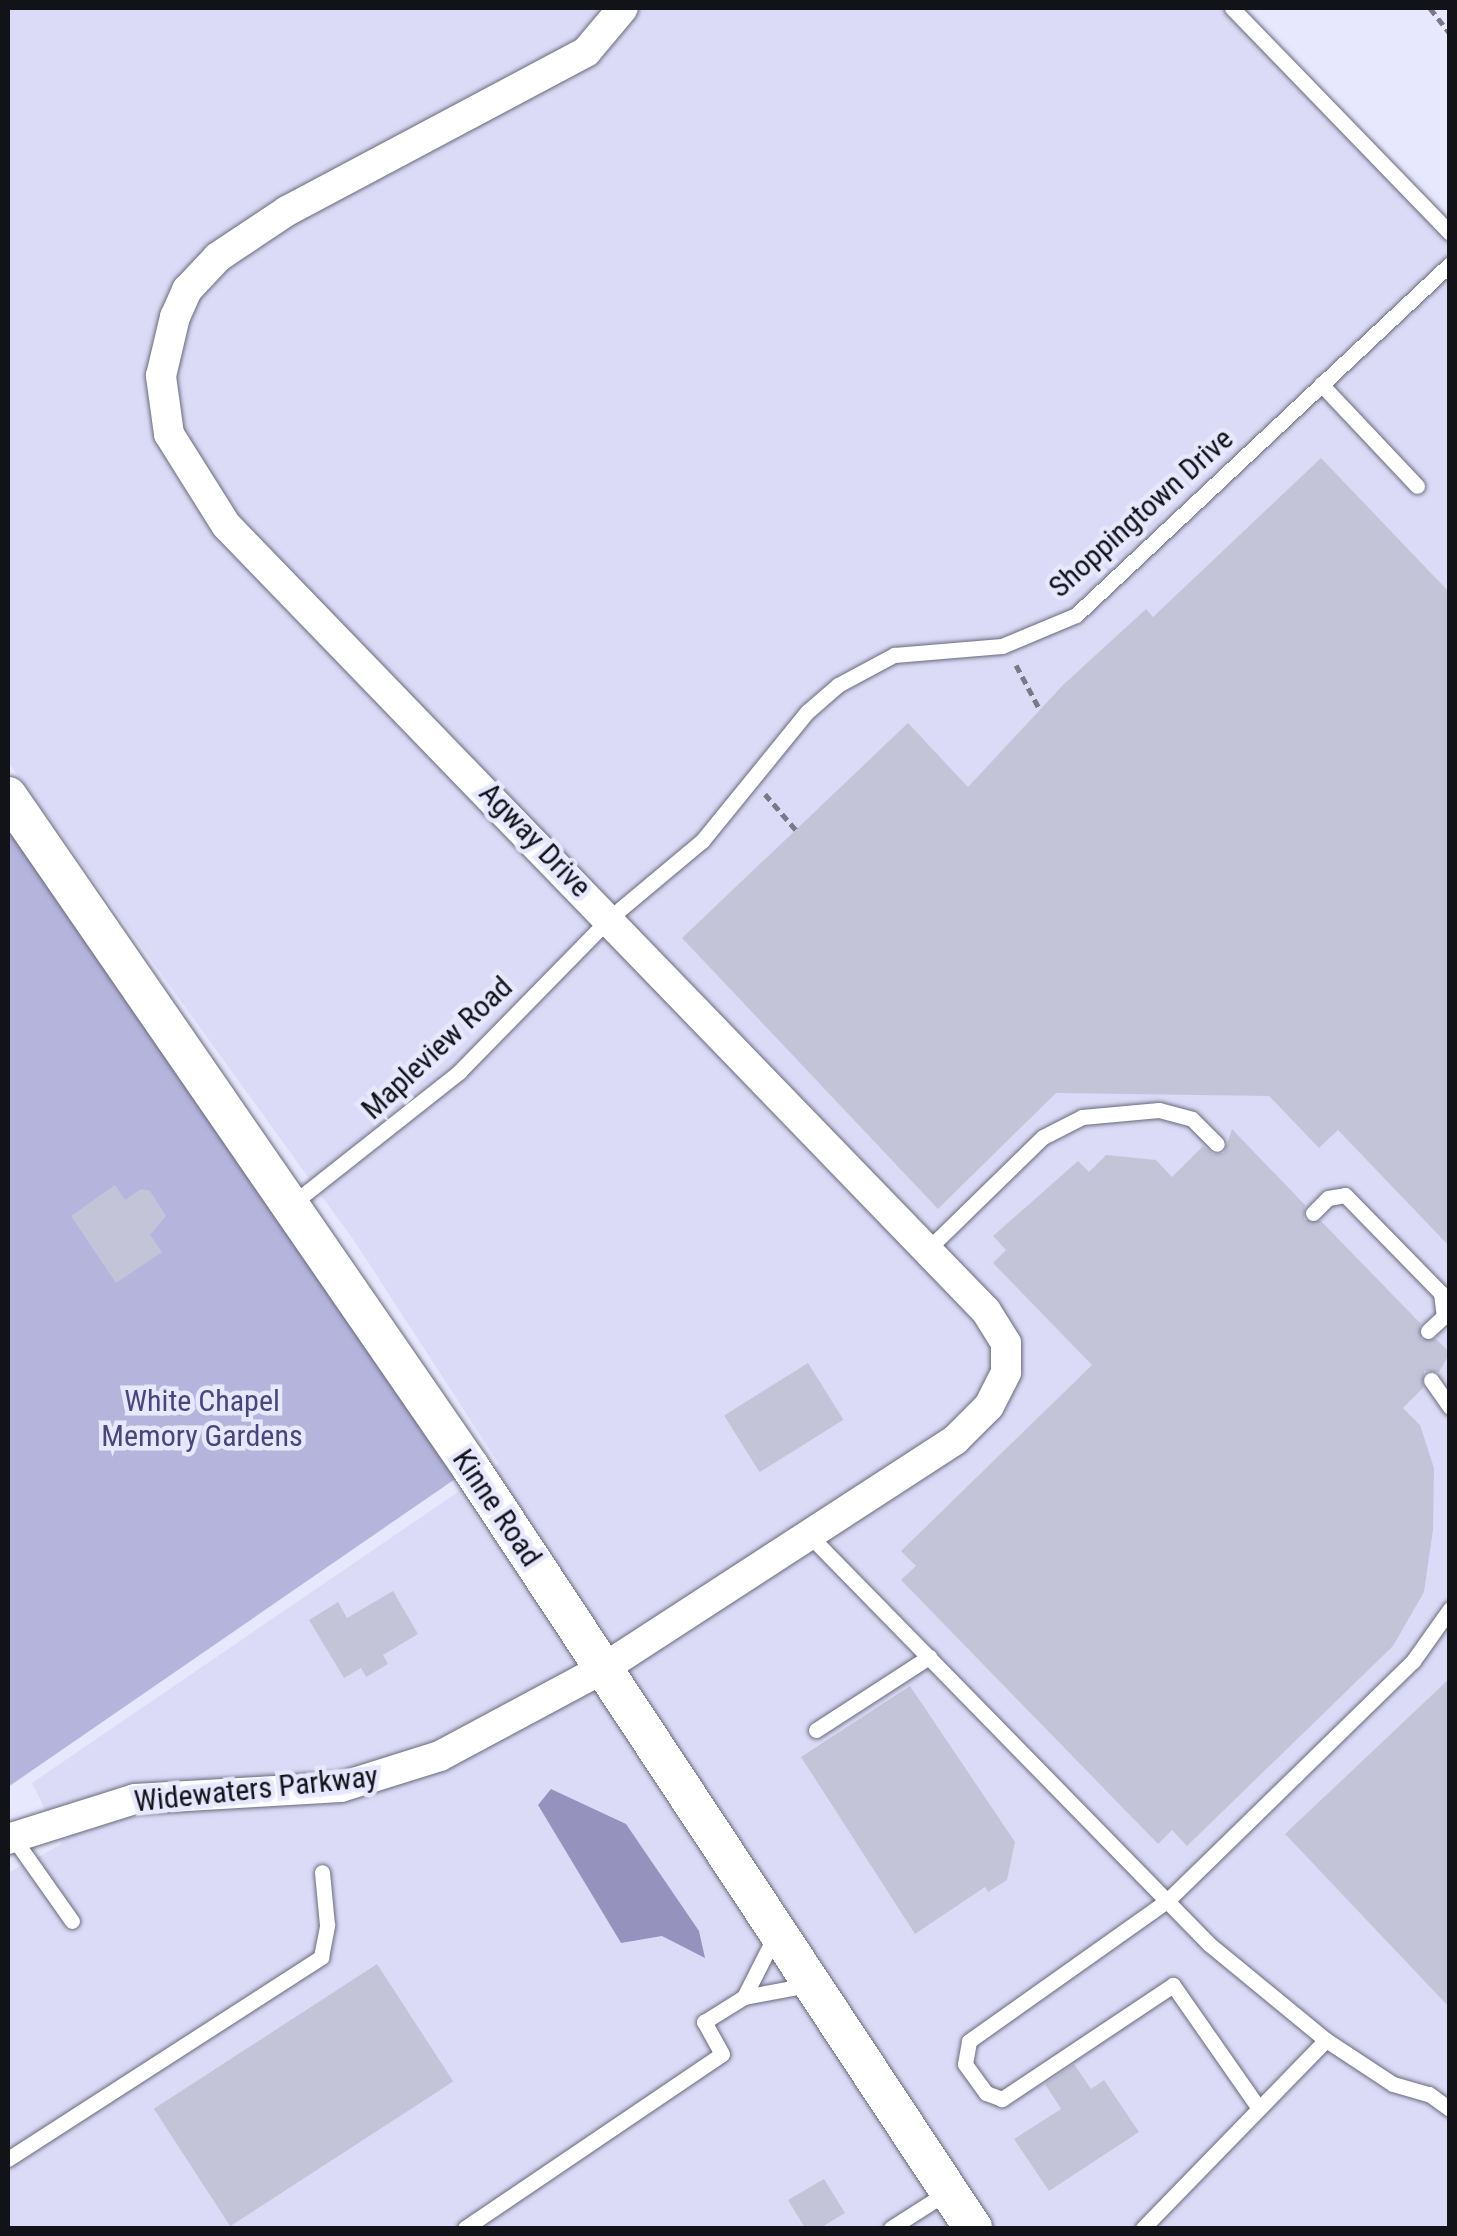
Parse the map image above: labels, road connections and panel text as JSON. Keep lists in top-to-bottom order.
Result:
{
  "streets": {
    "street": ["Agway Drive", "Kinne Road", "Widewaters Parkway"],
    "lane": ["Shoppingtown Drive", "Mapleview Road"]
  },
  "crossings": [
    ["Shoppingtown Drive", "Agway Drive"],
    ["Shoppingtown Drive", "Mapleview Road"],
    ["Agway Drive", "Mapleview Road"],
    ["Agway Drive", "Kinne Road"],
    ["Agway Drive", "Widewaters Parkway"],
    ["Mapleview Road", "Kinne Road"],
    ["Kinne Road", "Widewaters Parkway"]
  ],
  "parks": ["White Chapel Memory Gardens"]
}
